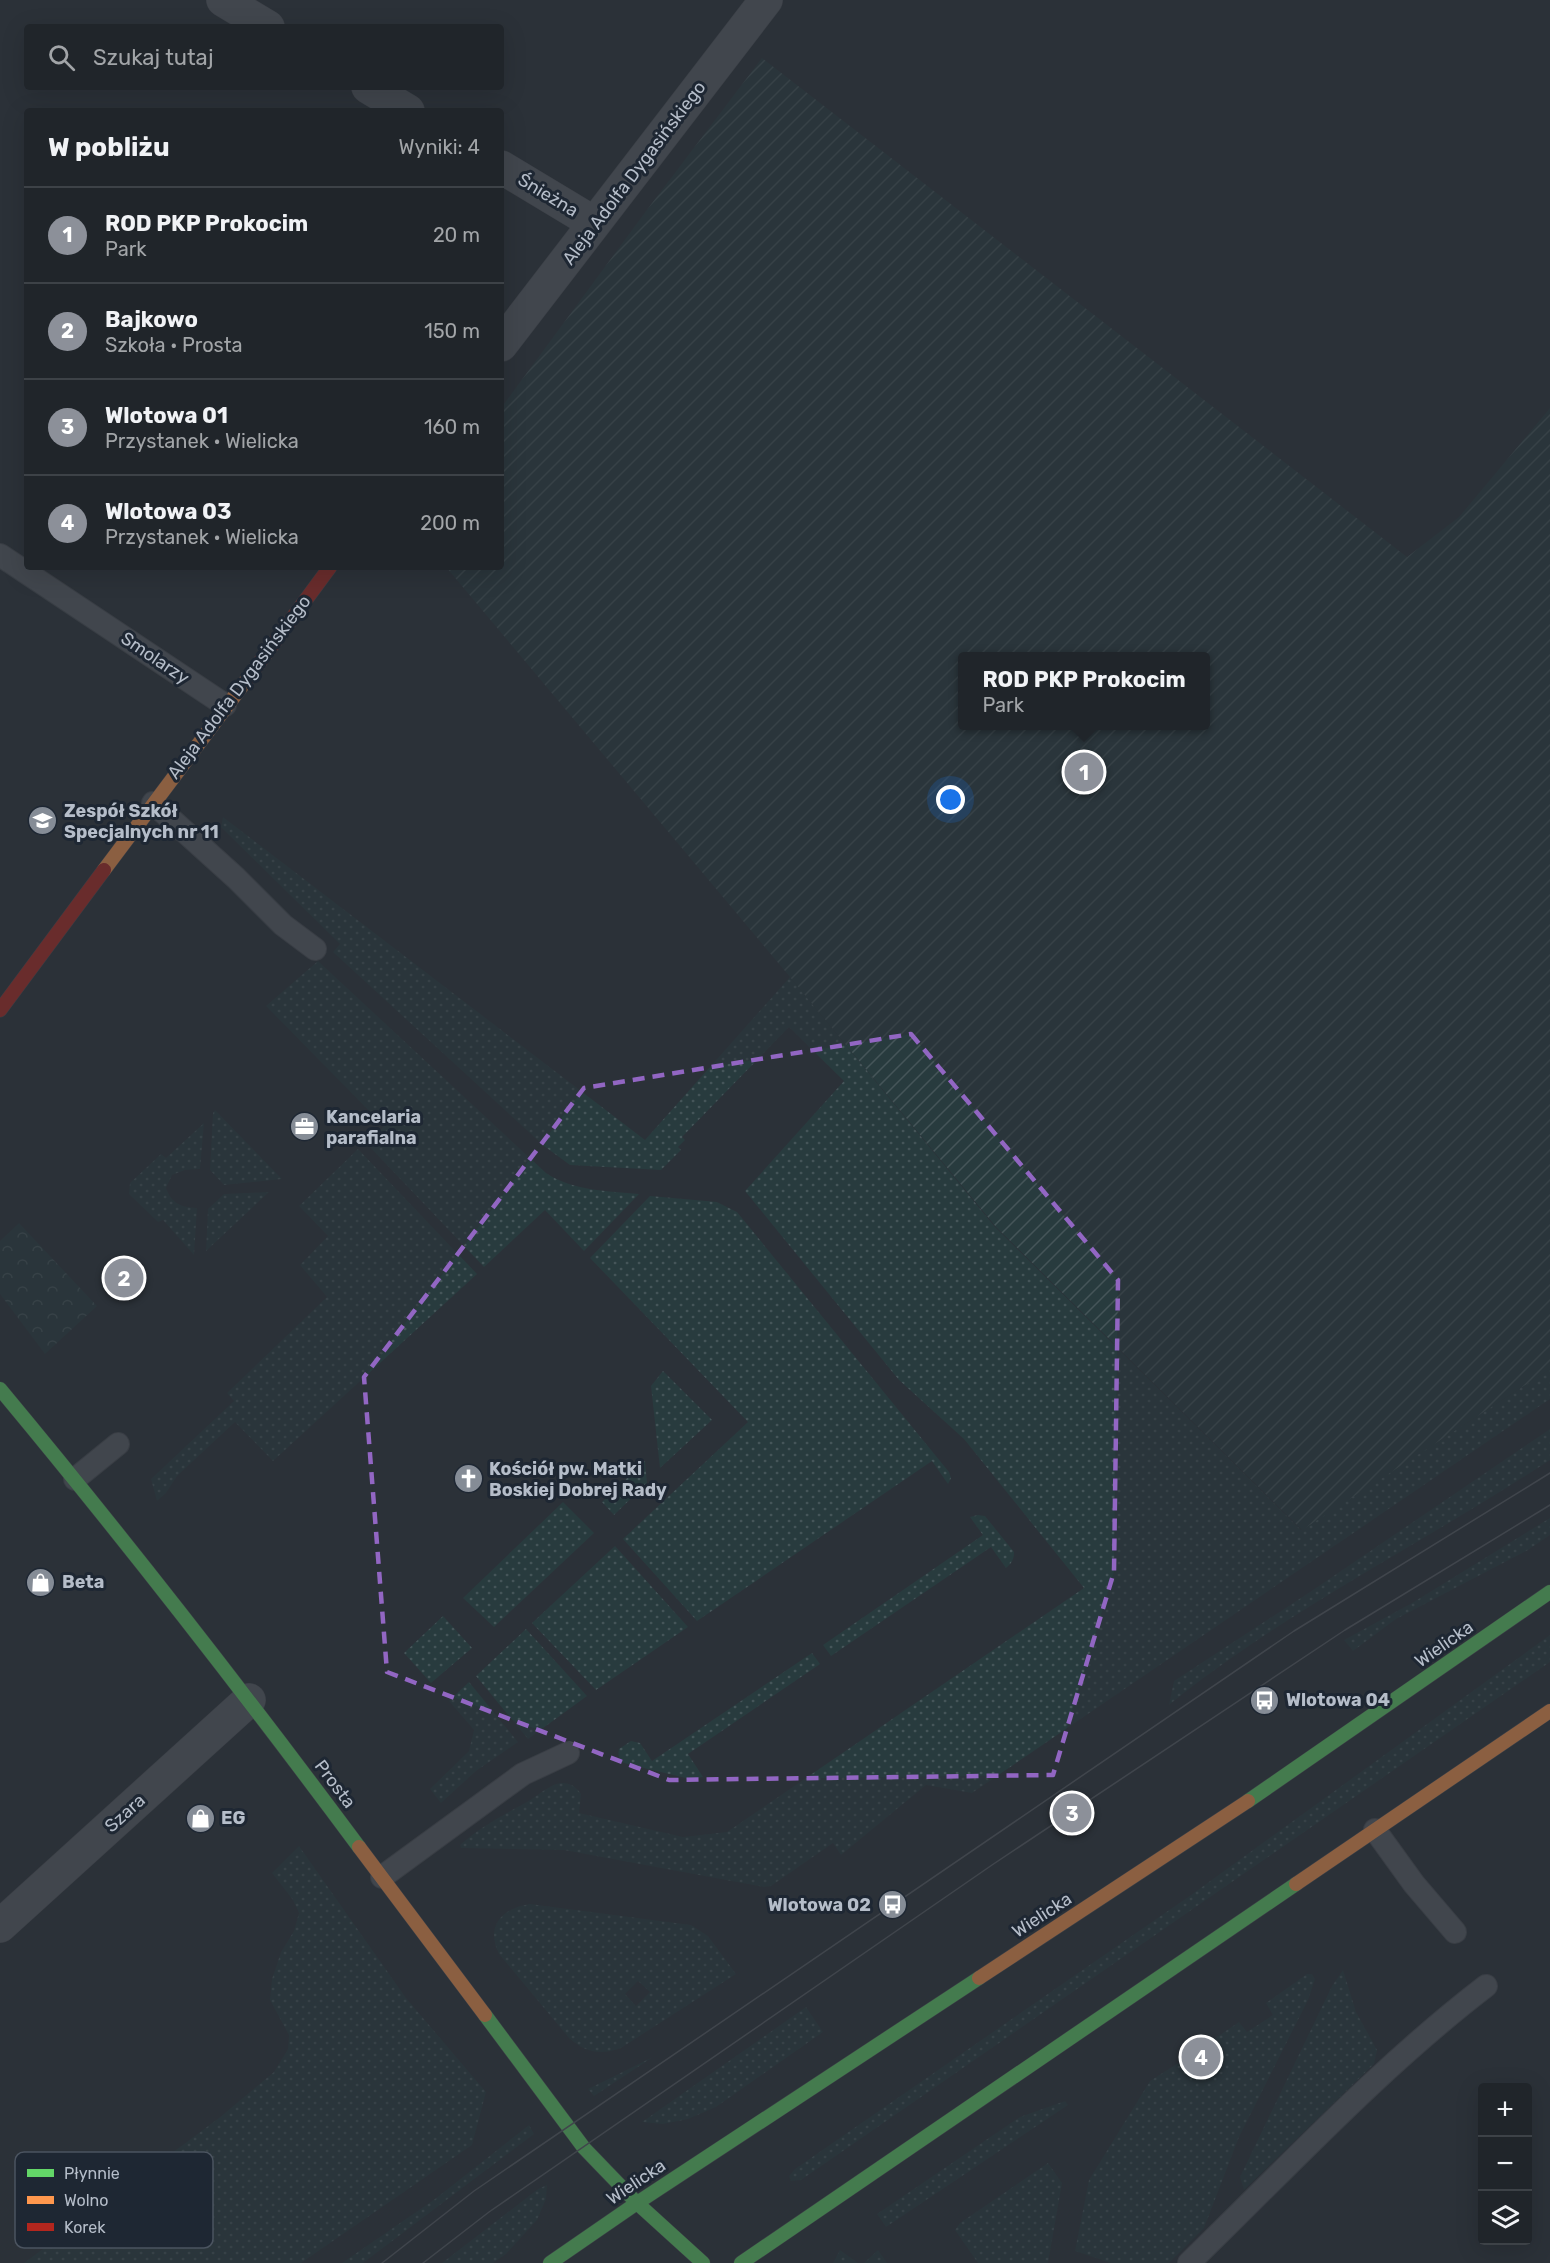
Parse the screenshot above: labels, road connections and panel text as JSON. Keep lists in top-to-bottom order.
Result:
{
  "streets": {
    "main road": ["Aleja Adolfa Dygasińskiego", "Wielicka", "Prosta"],
    "street": ["Śnieżna", "Szara"],
    "lane": ["Smolarzy"]
  },
  "crossings": [
    ["Aleja Adolfa Dygasińskiego", "Śnieżna"],
    ["Aleja Adolfa Dygasińskiego", "Smolarzy"],
    ["Wielicka", "Prosta"],
    ["Prosta", "Szara"]
  ],
  "places": {
    "school or university": ["Zespół Szkół Specjalnych nr 11"],
    "office": ["Kancelaria parafialna"],
    "church": ["Kościół pw. Matki Boskiej Dobrej Rady"],
    "shop": ["Beta", "EG"],
    "bus stop": ["Wlotowa 04", "Wlotowa 02"]
  },
  "legend": ["Płynnie", "Wolno", "Korek"],
  "page": {
    "search": "Szukaj tutaj",
    "heading": ["W pobliżu", "Wyniki: 4"],
    "list": [
      {
        "mark": "1",
        "name": "ROD PKP Prokocim",
        "note": "Park",
        "value": "20 m"
      },
      {
        "mark": "2",
        "name": "Bajkowo",
        "note": "Szkoła · Prosta",
        "value": "150 m"
      },
      {
        "mark": "3",
        "name": "Wlotowa 01",
        "note": "Przystanek · Wielicka",
        "value": "160 m"
      },
      {
        "mark": "4",
        "name": "Wlotowa 03",
        "note": "Przystanek · Wielicka",
        "value": "200 m"
      }
    ],
    "popup": ["ROD PKP Prokocim", "Park"],
    "pins": [
      "1",
      "2",
      "3",
      "4"
    ],
    "map_buttons": ["+", "−"]
  }
}
